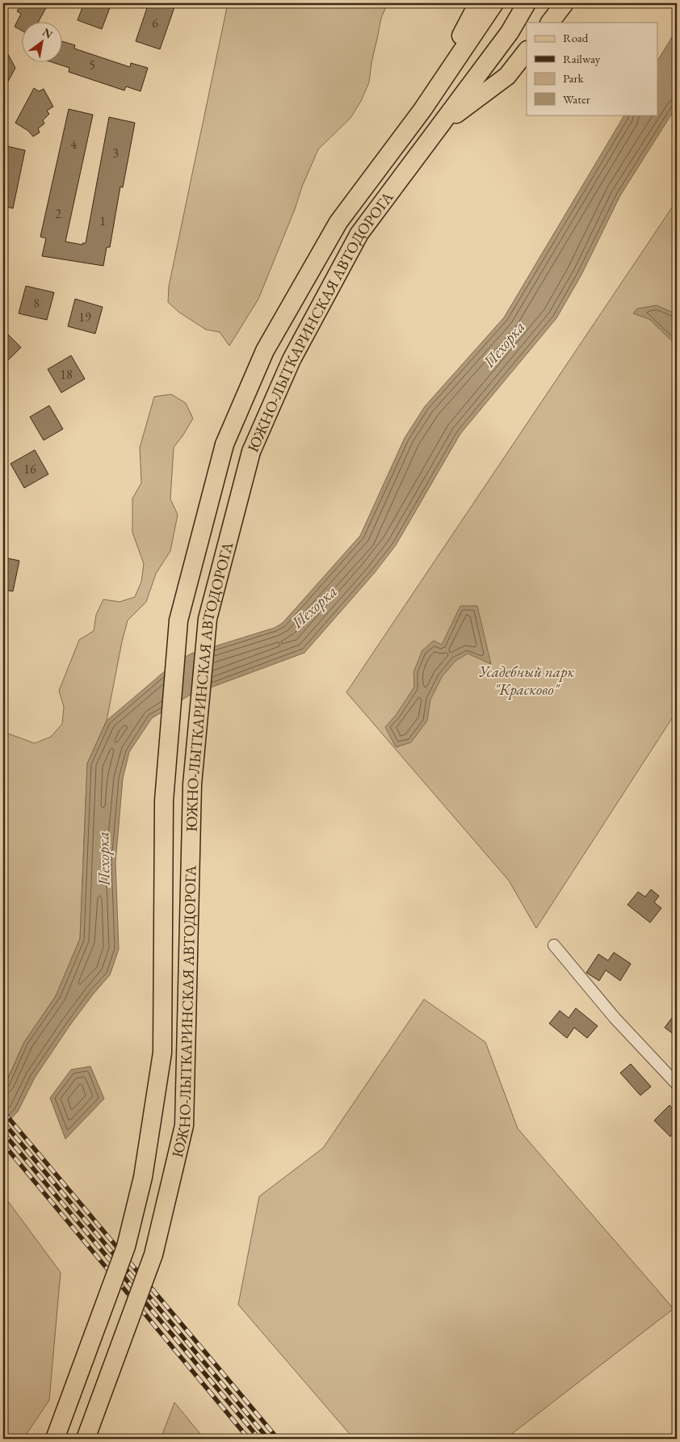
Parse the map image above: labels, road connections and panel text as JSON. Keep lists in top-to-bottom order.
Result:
{
  "streets": {
    "main road": ["ЮЖНО-ЛЫТКАРИНСКАЯ АВТОДОРОГА"]
  },
  "water": ["Пехорка"],
  "parks": ["Усадебный парк \"Красково\""],
  "house_numbers": [
    "6",
    "5",
    "4",
    "3",
    "2",
    "1",
    "8",
    "19",
    "18",
    "16"
  ],
  "legend": [
    "Road",
    "Railway",
    "Park",
    "Water"
  ],
  "north": "top right"
}
